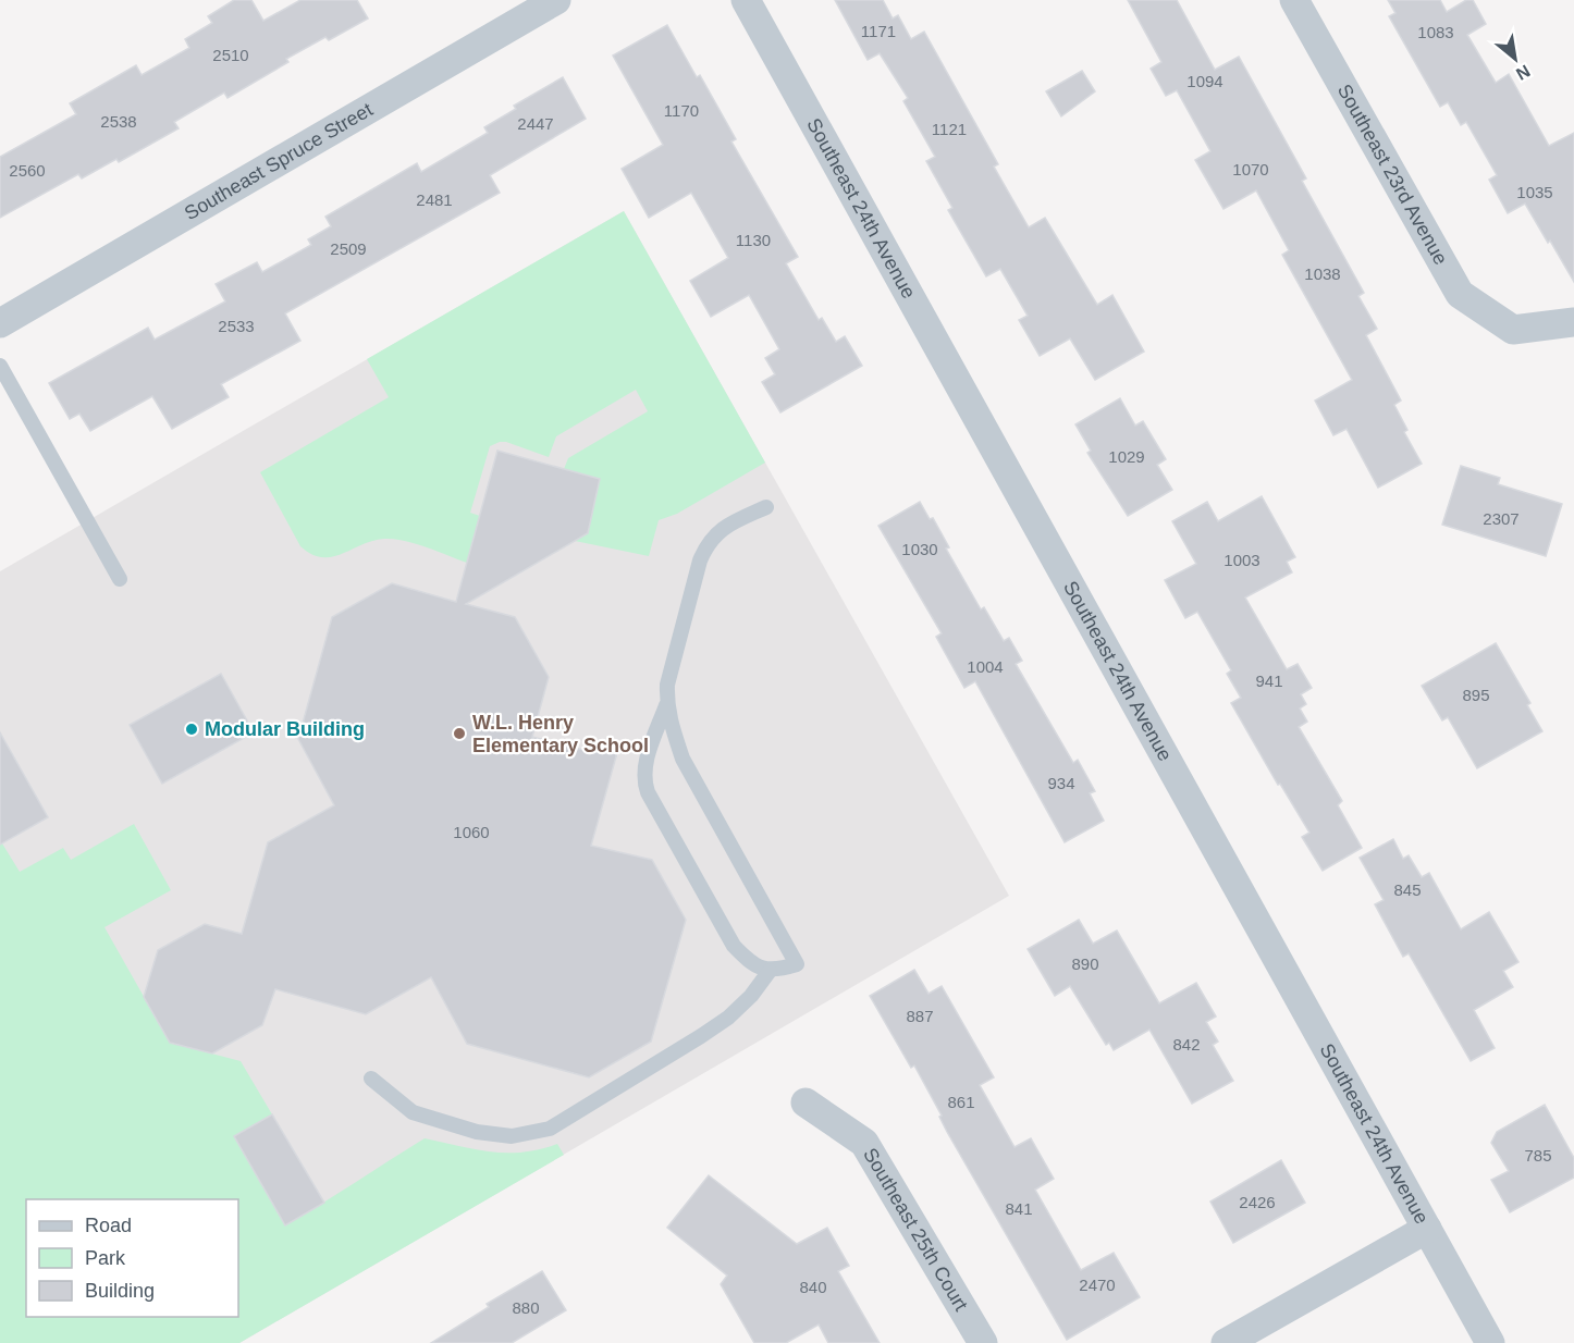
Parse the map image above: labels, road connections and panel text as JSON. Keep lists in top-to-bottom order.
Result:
{
  "streets": {
    "street": [
      "Southeast Spruce Street",
      "Southeast 23rd Avenue",
      "Southeast 24th Avenue",
      "Southeast 25th Court"
    ]
  },
  "places": ["Modular Building", "W.L. Henry Elementary School"],
  "house_numbers": [
    "1171",
    "1083",
    "2510",
    "1094",
    "1170",
    "2538",
    "2447",
    "1121",
    "1070",
    "2560",
    "1035",
    "2481",
    "1130",
    "2509",
    "1038",
    "2533",
    "1029",
    "2307",
    "1030",
    "1003",
    "1004",
    "941",
    "895",
    "934",
    "1060",
    "845",
    "890",
    "887",
    "842",
    "861",
    "785",
    "2426",
    "841",
    "2470",
    "840",
    "880"
  ],
  "legend": ["Road", "Park", "Building"],
  "north": "bottom right"
}
